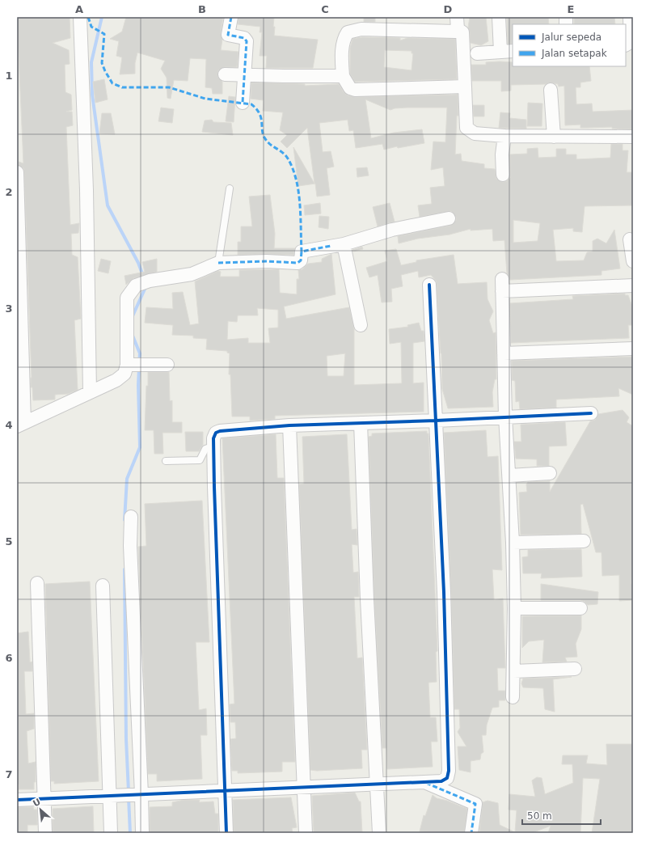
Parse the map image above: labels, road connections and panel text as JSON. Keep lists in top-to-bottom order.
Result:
{
  "legend": ["Jalur sepeda", "Jalan setapak"],
  "scale_bar": "50 m",
  "north": "top left",
  "grid": {
    "columns": [
      "A",
      "B",
      "C",
      "D",
      "E"
    ],
    "rows": [
      "1",
      "2",
      "3",
      "4",
      "5",
      "6",
      "7"
    ]
  }
}
